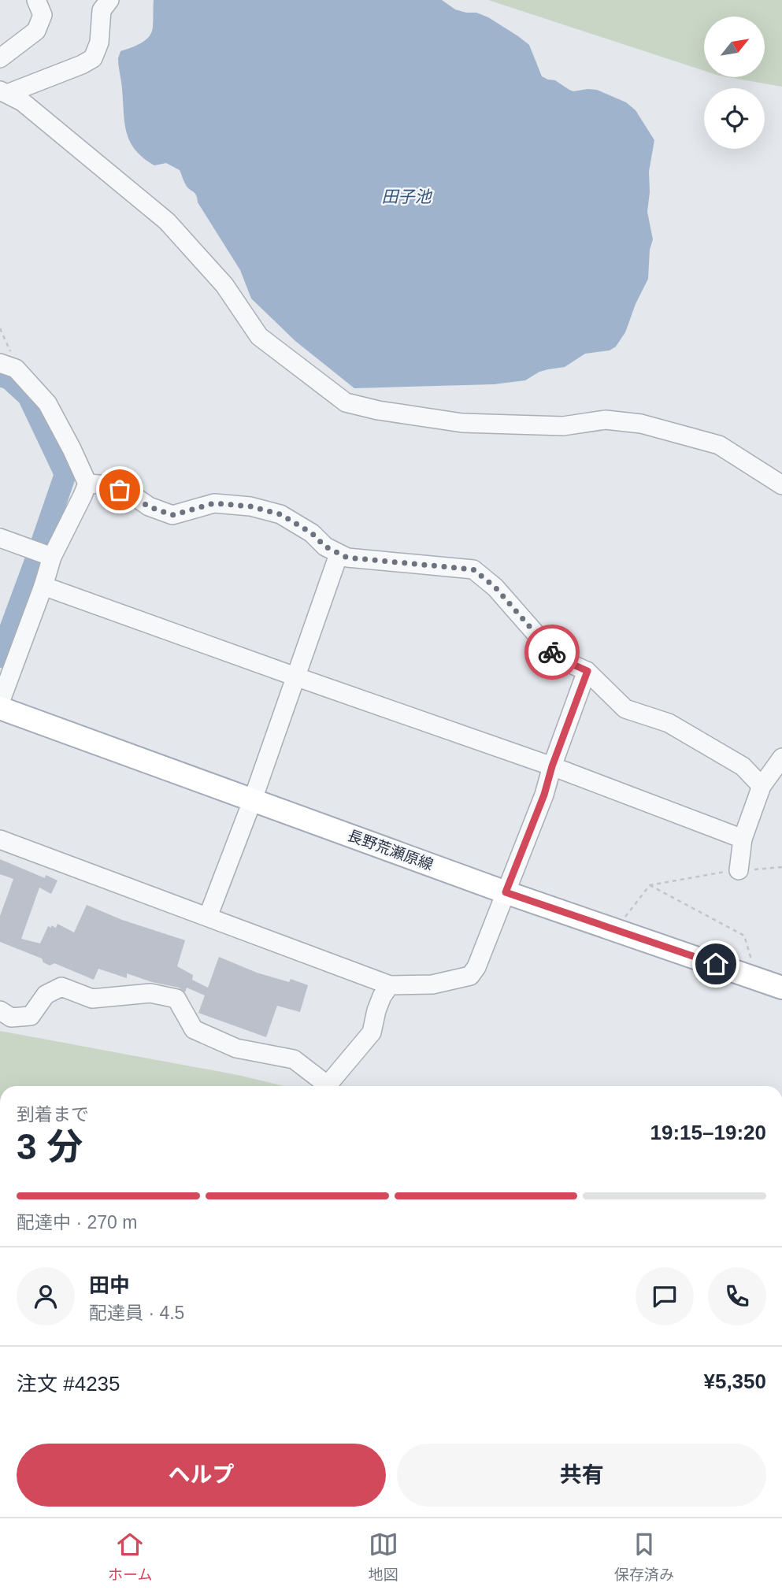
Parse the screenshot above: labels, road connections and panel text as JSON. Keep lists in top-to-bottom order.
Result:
{
  "streets": {
    "main road": ["長野荒瀬原線"]
  },
  "water": ["田子池"],
  "north": "top right",
  "page": {
    "heading": ["3 分", "到着まで", "19:15–19:20"],
    "panel": [
      "田中",
      "配達員 · 4.5",
      "注文 #4235",
      "¥5,350"
    ],
    "bar": "配達中 · 270 m",
    "buttons": ["ヘルプ", "共有"],
    "tabs": ["ホーム", "地図", "保存済み"]
  }
}
